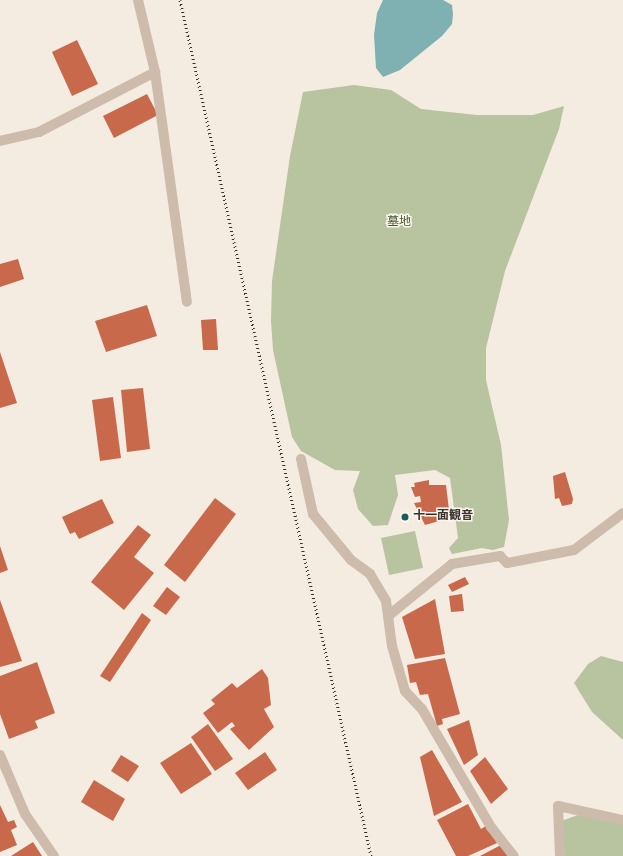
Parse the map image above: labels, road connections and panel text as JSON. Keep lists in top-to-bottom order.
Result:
{
  "parks": ["墓地"],
  "places": ["十一面観音"]
}
